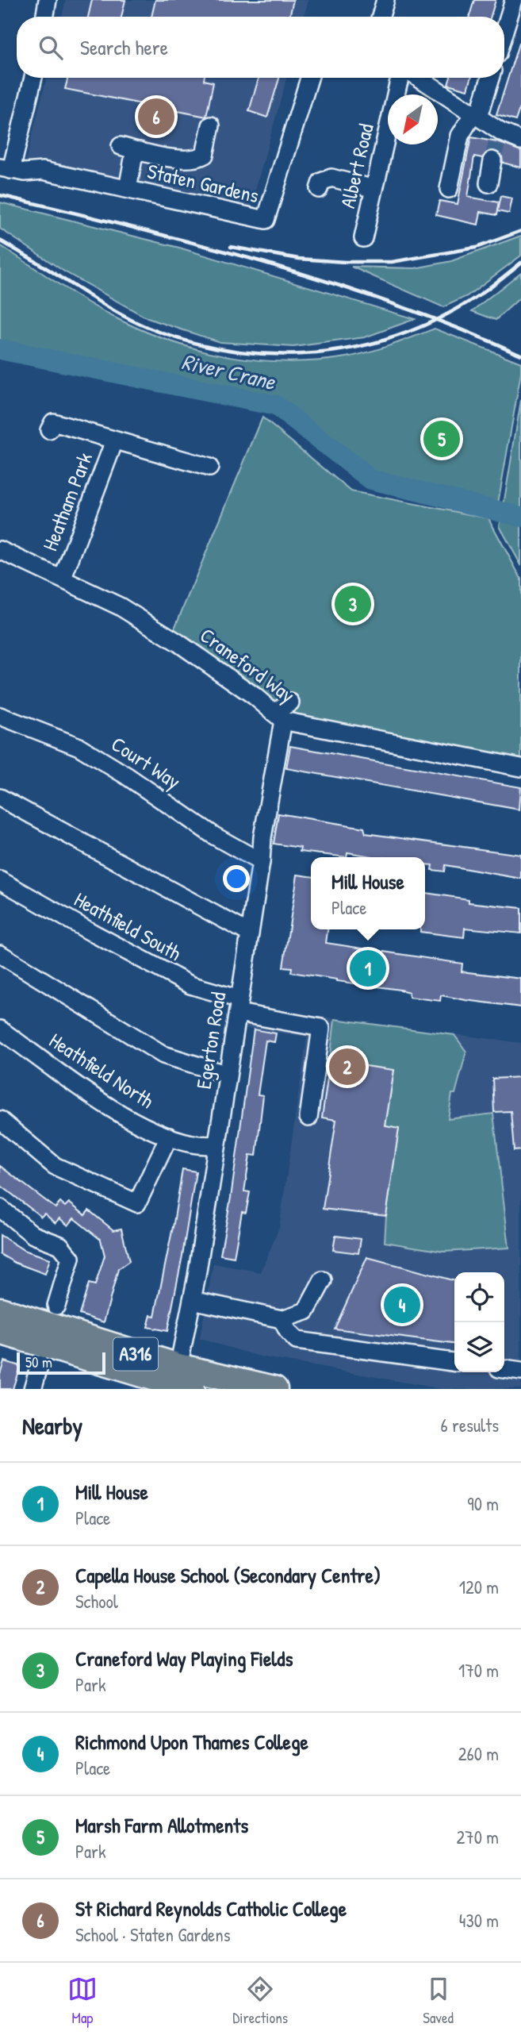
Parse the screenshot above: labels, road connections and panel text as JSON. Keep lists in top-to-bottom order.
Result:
{
  "streets": {
    "highway": ["A316"],
    "street": [
      "Albert Road",
      "Staten Gardens",
      "Heatham Park",
      "Craneford Way",
      "Court Way",
      "Heathfield South",
      "Egerton Road",
      "Heathfield North"
    ]
  },
  "crossings": [
    ["Heatham Park", "Craneford Way"],
    ["Craneford Way", "Egerton Road"],
    ["Court Way", "Egerton Road"],
    ["Heathfield South", "Egerton Road"],
    ["Egerton Road", "Heathfield North"],
    ["Egerton Road", "A316"]
  ],
  "water": ["River Crane"],
  "scale_bar": "50 m",
  "north": "bottom left",
  "page": {
    "search": "Search here",
    "pins": [
      "6",
      "5",
      "3",
      "1",
      "2",
      "4"
    ],
    "popup": ["Mill House", "Place"],
    "scale": "50 m",
    "heading": ["Nearby", "6 results"],
    "list": [
      {
        "mark": "1",
        "name": "Mill House",
        "note": "Place",
        "value": "90 m"
      },
      {
        "mark": "2",
        "name": "Capella House School (Secondary Centre)",
        "note": "School",
        "value": "120 m"
      },
      {
        "mark": "3",
        "name": "Craneford Way Playing Fields",
        "note": "Park",
        "value": "170 m"
      },
      {
        "mark": "4",
        "name": "Richmond Upon Thames College",
        "note": "Place",
        "value": "260 m"
      },
      {
        "mark": "5",
        "name": "Marsh Farm Allotments",
        "note": "Park",
        "value": "270 m"
      },
      {
        "mark": "6",
        "name": "St Richard Reynolds Catholic College",
        "note": "School · Staten Gardens",
        "value": "430 m"
      }
    ],
    "nav": ["Map", "Directions", "Saved"]
  }
}
